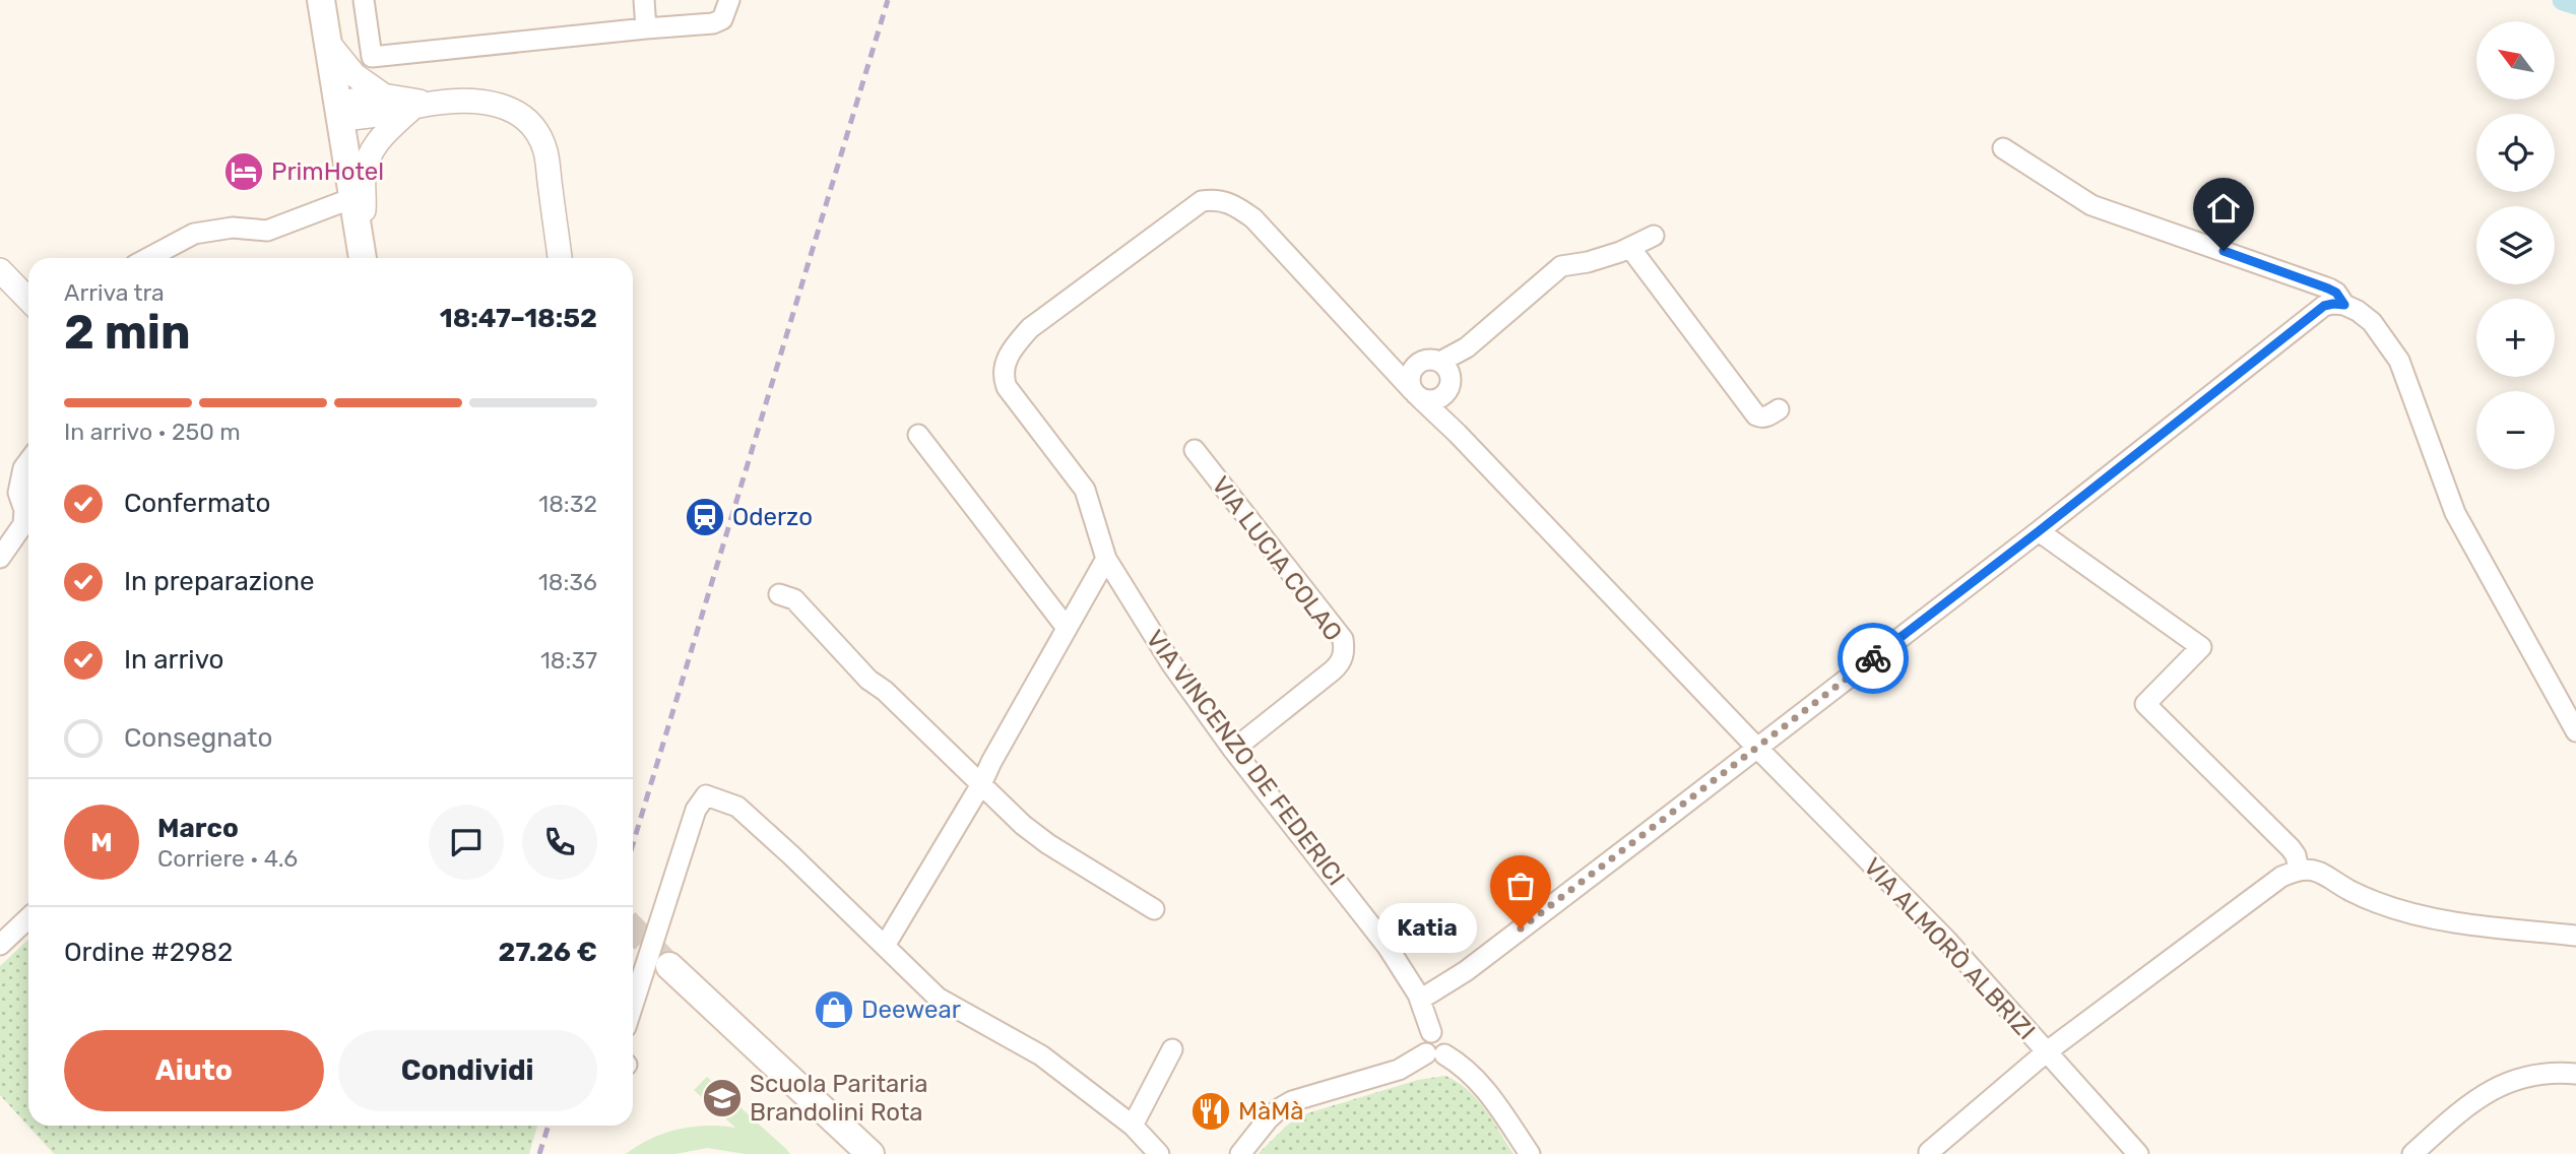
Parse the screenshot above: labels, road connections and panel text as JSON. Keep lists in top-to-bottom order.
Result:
{
  "streets": {
    "street": ["VIA LUCIA COLAO", "VIA VINCENZO DE FEDERICI", "VIA ALMORÒ ALBRIZI"]
  },
  "crossings": [
    ["VIA LUCIA COLAO", "VIA VINCENZO DE FEDERICI"],
    ["VIA VINCENZO DE FEDERICI", "VIA ALMORÒ ALBRIZI"]
  ],
  "places": {
    "hotel": ["PrimHotel"],
    "station": ["Oderzo"],
    "other": ["Katia"],
    "shop": ["Deewear"],
    "school or university": ["Scuola Paritaria Brandolini Rota"],
    "restaurant": ["MàMà"]
  },
  "north": "top left",
  "page": {
    "map_buttons": ["+", "−"],
    "heading": ["2 min", "Arriva tra", "18:47–18:52"],
    "panel": [
      "Marco",
      "Corriere · 4.6",
      "Ordine #2982",
      "27.26 €"
    ],
    "bar": "In arrivo · 250 m",
    "list": [
      ["Confermato", "18:32"],
      ["In preparazione", "18:36"],
      ["In arrivo", "18:37"],
      "Consegnato"
    ],
    "round": "M",
    "bubble": "Katia",
    "buttons": ["Aiuto", "Condividi"]
  }
}
